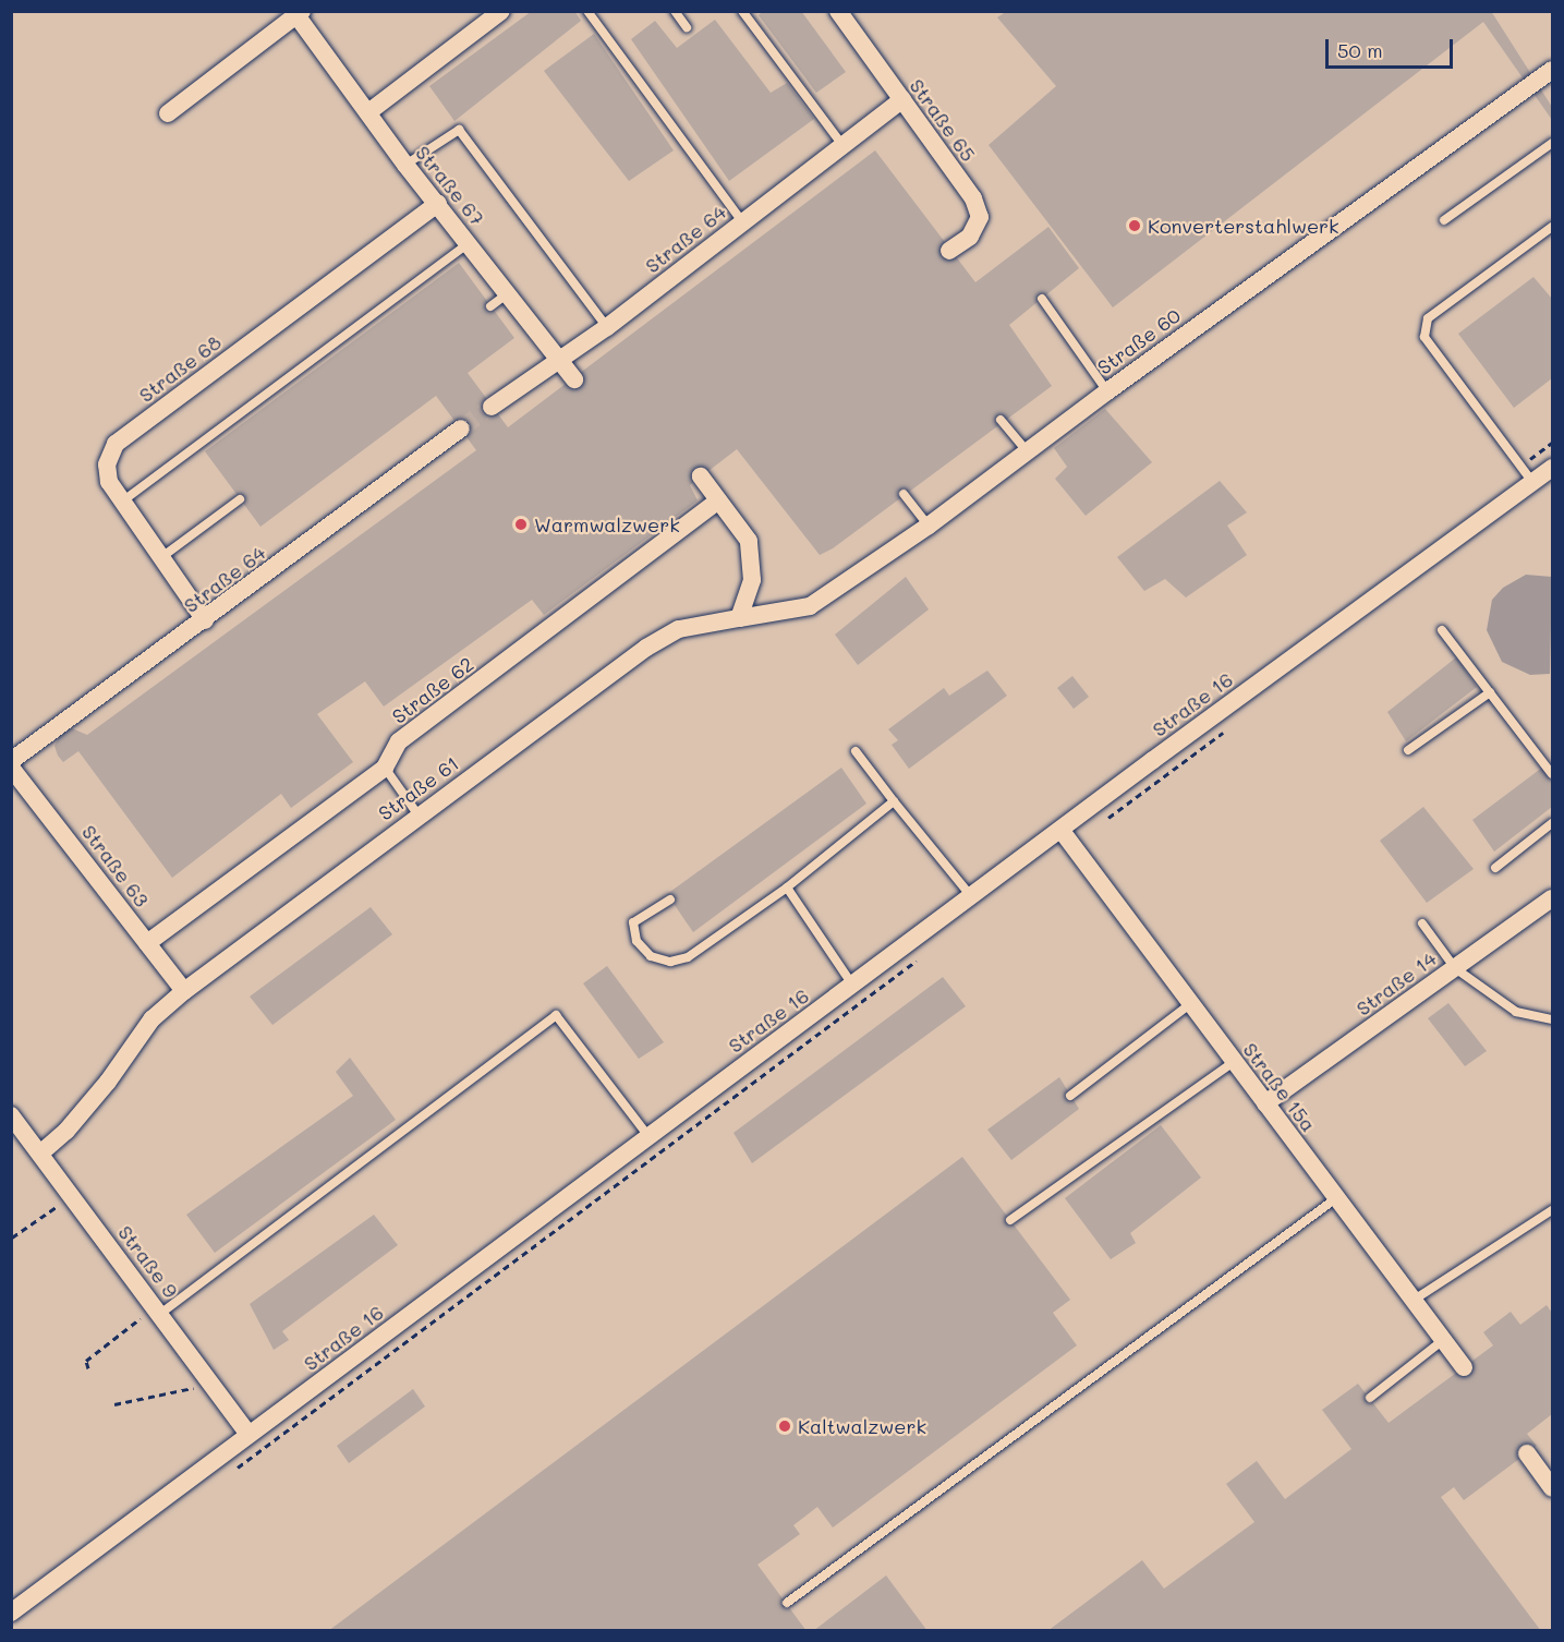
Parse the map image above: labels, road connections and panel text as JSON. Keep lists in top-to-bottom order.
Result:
{
  "streets": {
    "street": [
      "Straße 65",
      "Straße 67",
      "Straße 64",
      "Straße 60",
      "Straße 68",
      "Straße 62",
      "Straße 16",
      "Straße 61",
      "Straße 63",
      "Straße 14",
      "Straße 15a",
      "Straße 9"
    ]
  },
  "crossings": [
    ["Straße 65", "Straße 64"],
    ["Straße 67", "Straße 64"],
    ["Straße 67", "Straße 68"],
    ["Straße 64", "Straße 68"],
    ["Straße 60", "Straße 61"],
    ["Straße 62", "Straße 63"],
    ["Straße 16", "Straße 15a"],
    ["Straße 16", "Straße 9"],
    ["Straße 61", "Straße 63"],
    ["Straße 61", "Straße 9"],
    ["Straße 14", "Straße 15a"]
  ],
  "places": ["Konverterstahlwerk", "Warmwalzwerk", "Kaltwalzwerk"],
  "scale_bar": "50 m"
}
